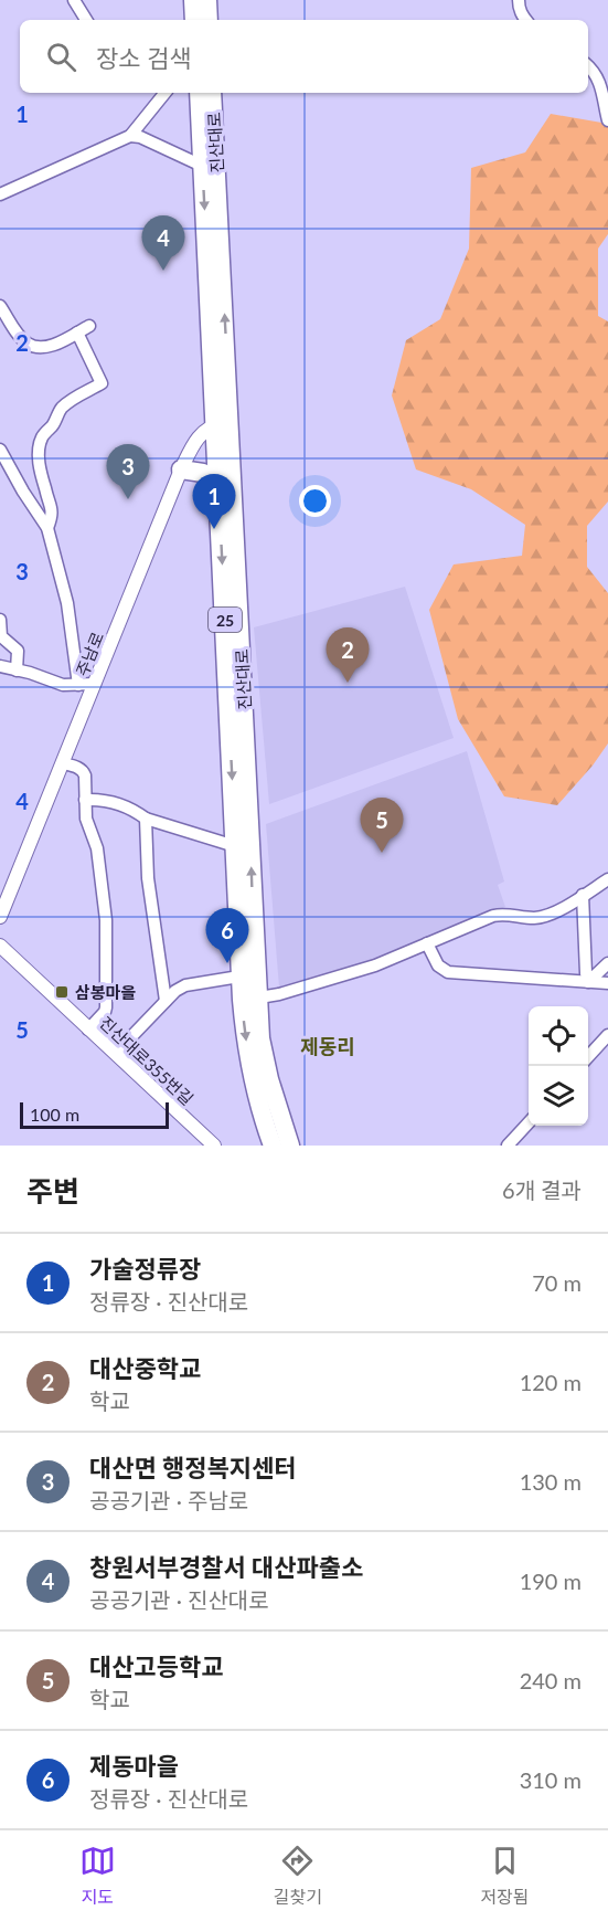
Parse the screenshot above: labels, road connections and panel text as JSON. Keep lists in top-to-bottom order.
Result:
{
  "streets": {
    "main road": ["진산대로", "25"],
    "street": ["주남로", "진산대로355번길"]
  },
  "crossings": [
    ["진산대로", "주남로"]
  ],
  "districts": ["제동리"],
  "places": {
    "transit": ["삼봉마을"]
  },
  "scale_bar": "100 m",
  "page": {
    "search": "장소 검색",
    "pins": [
      "4",
      "3",
      "1",
      "2",
      "5",
      "6"
    ],
    "scale": "100 m",
    "heading": ["주변", "6개 결과"],
    "list": [
      {
        "mark": "1",
        "name": "가술정류장",
        "note": "정류장 · 진산대로",
        "value": "70 m"
      },
      {
        "mark": "2",
        "name": "대산중학교",
        "note": "학교",
        "value": "120 m"
      },
      {
        "mark": "3",
        "name": "대산면 행정복지센터",
        "note": "공공기관 · 주남로",
        "value": "130 m"
      },
      {
        "mark": "4",
        "name": "창원서부경찰서 대산파출소",
        "note": "공공기관 · 진산대로",
        "value": "190 m"
      },
      {
        "mark": "5",
        "name": "대산고등학교",
        "note": "학교",
        "value": "240 m"
      },
      {
        "mark": "6",
        "name": "제동마을",
        "note": "정류장 · 진산대로",
        "value": "310 m"
      }
    ],
    "nav": ["지도", "길찾기", "저장됨"]
  },
  "grid": {
    "rows": [
      "1",
      "2",
      "3",
      "4",
      "5"
    ]
  }
}
